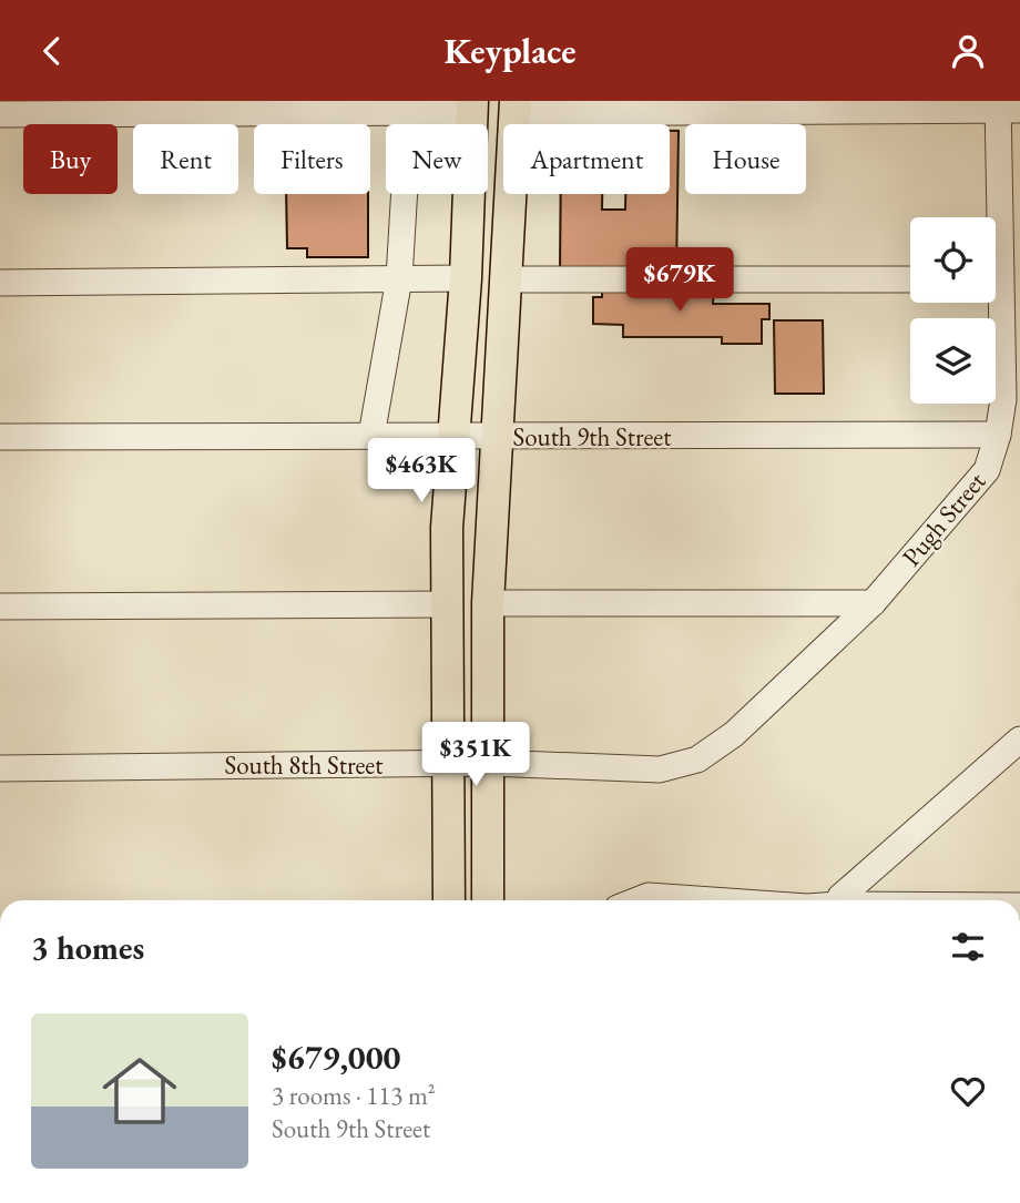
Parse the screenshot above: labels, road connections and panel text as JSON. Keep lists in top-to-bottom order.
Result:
{
  "streets": {
    "street": ["South 9th Street", "Pugh Street", "South 8th Street"]
  },
  "crossings": [
    ["South 9th Street", "Pugh Street"],
    ["Pugh Street", "South 8th Street"]
  ],
  "page": {
    "header": "Keyplace",
    "chip": [
      "Buy",
      "Rent",
      "Filters",
      "New",
      "Apartment",
      "House"
    ],
    "price": ["$679K", "$463K", "$351K"],
    "heading": "3 homes",
    "list": [
      {
        "name": "$679,000",
        "note": "3 rooms · 113 m² · South 9th Street"
      }
    ]
  }
}
